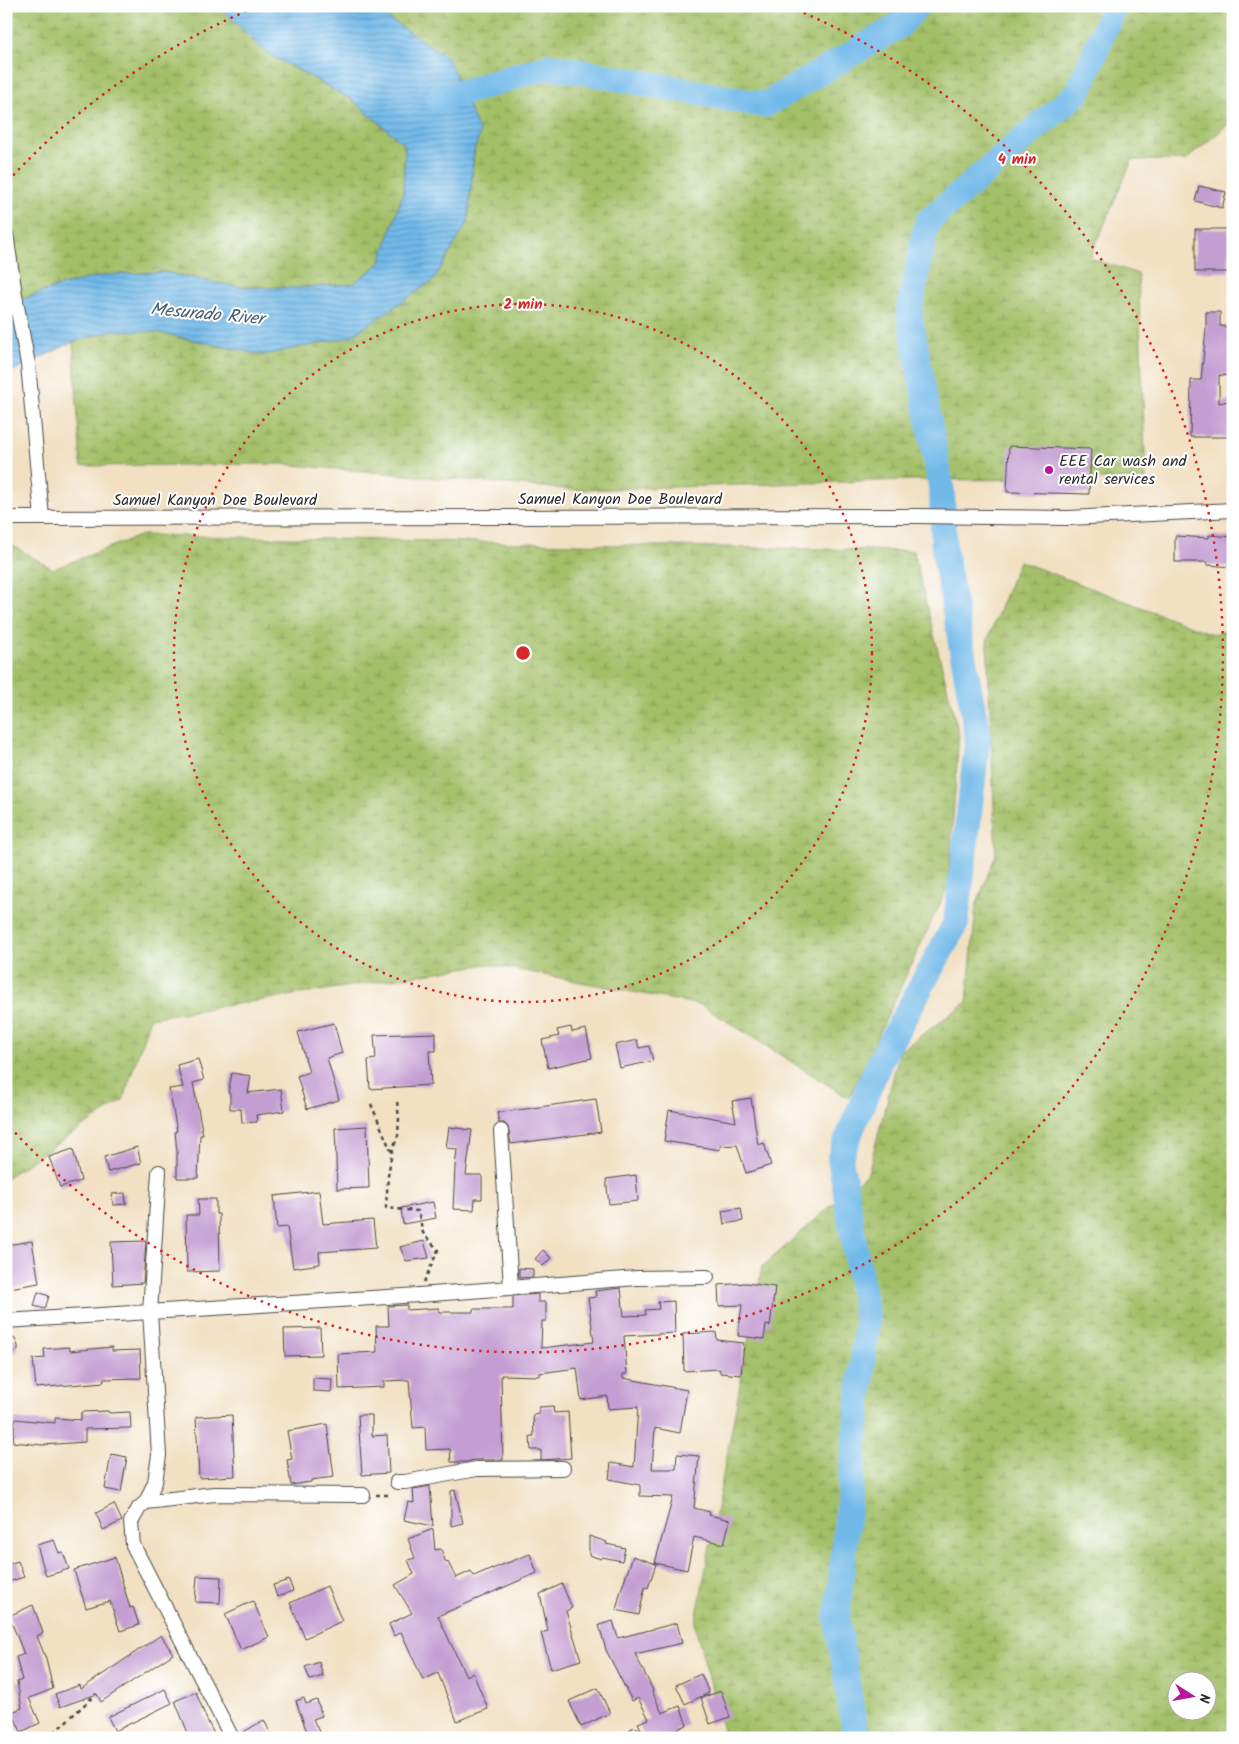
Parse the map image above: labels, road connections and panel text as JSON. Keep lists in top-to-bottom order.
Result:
{
  "streets": {
    "street": ["Samuel Kanyon Doe Boulevard"]
  },
  "water": ["Mesurado River"],
  "places": ["EEE Car wash and rental services"],
  "north": "right",
  "rings": ["4 min", "2 min"]
}
